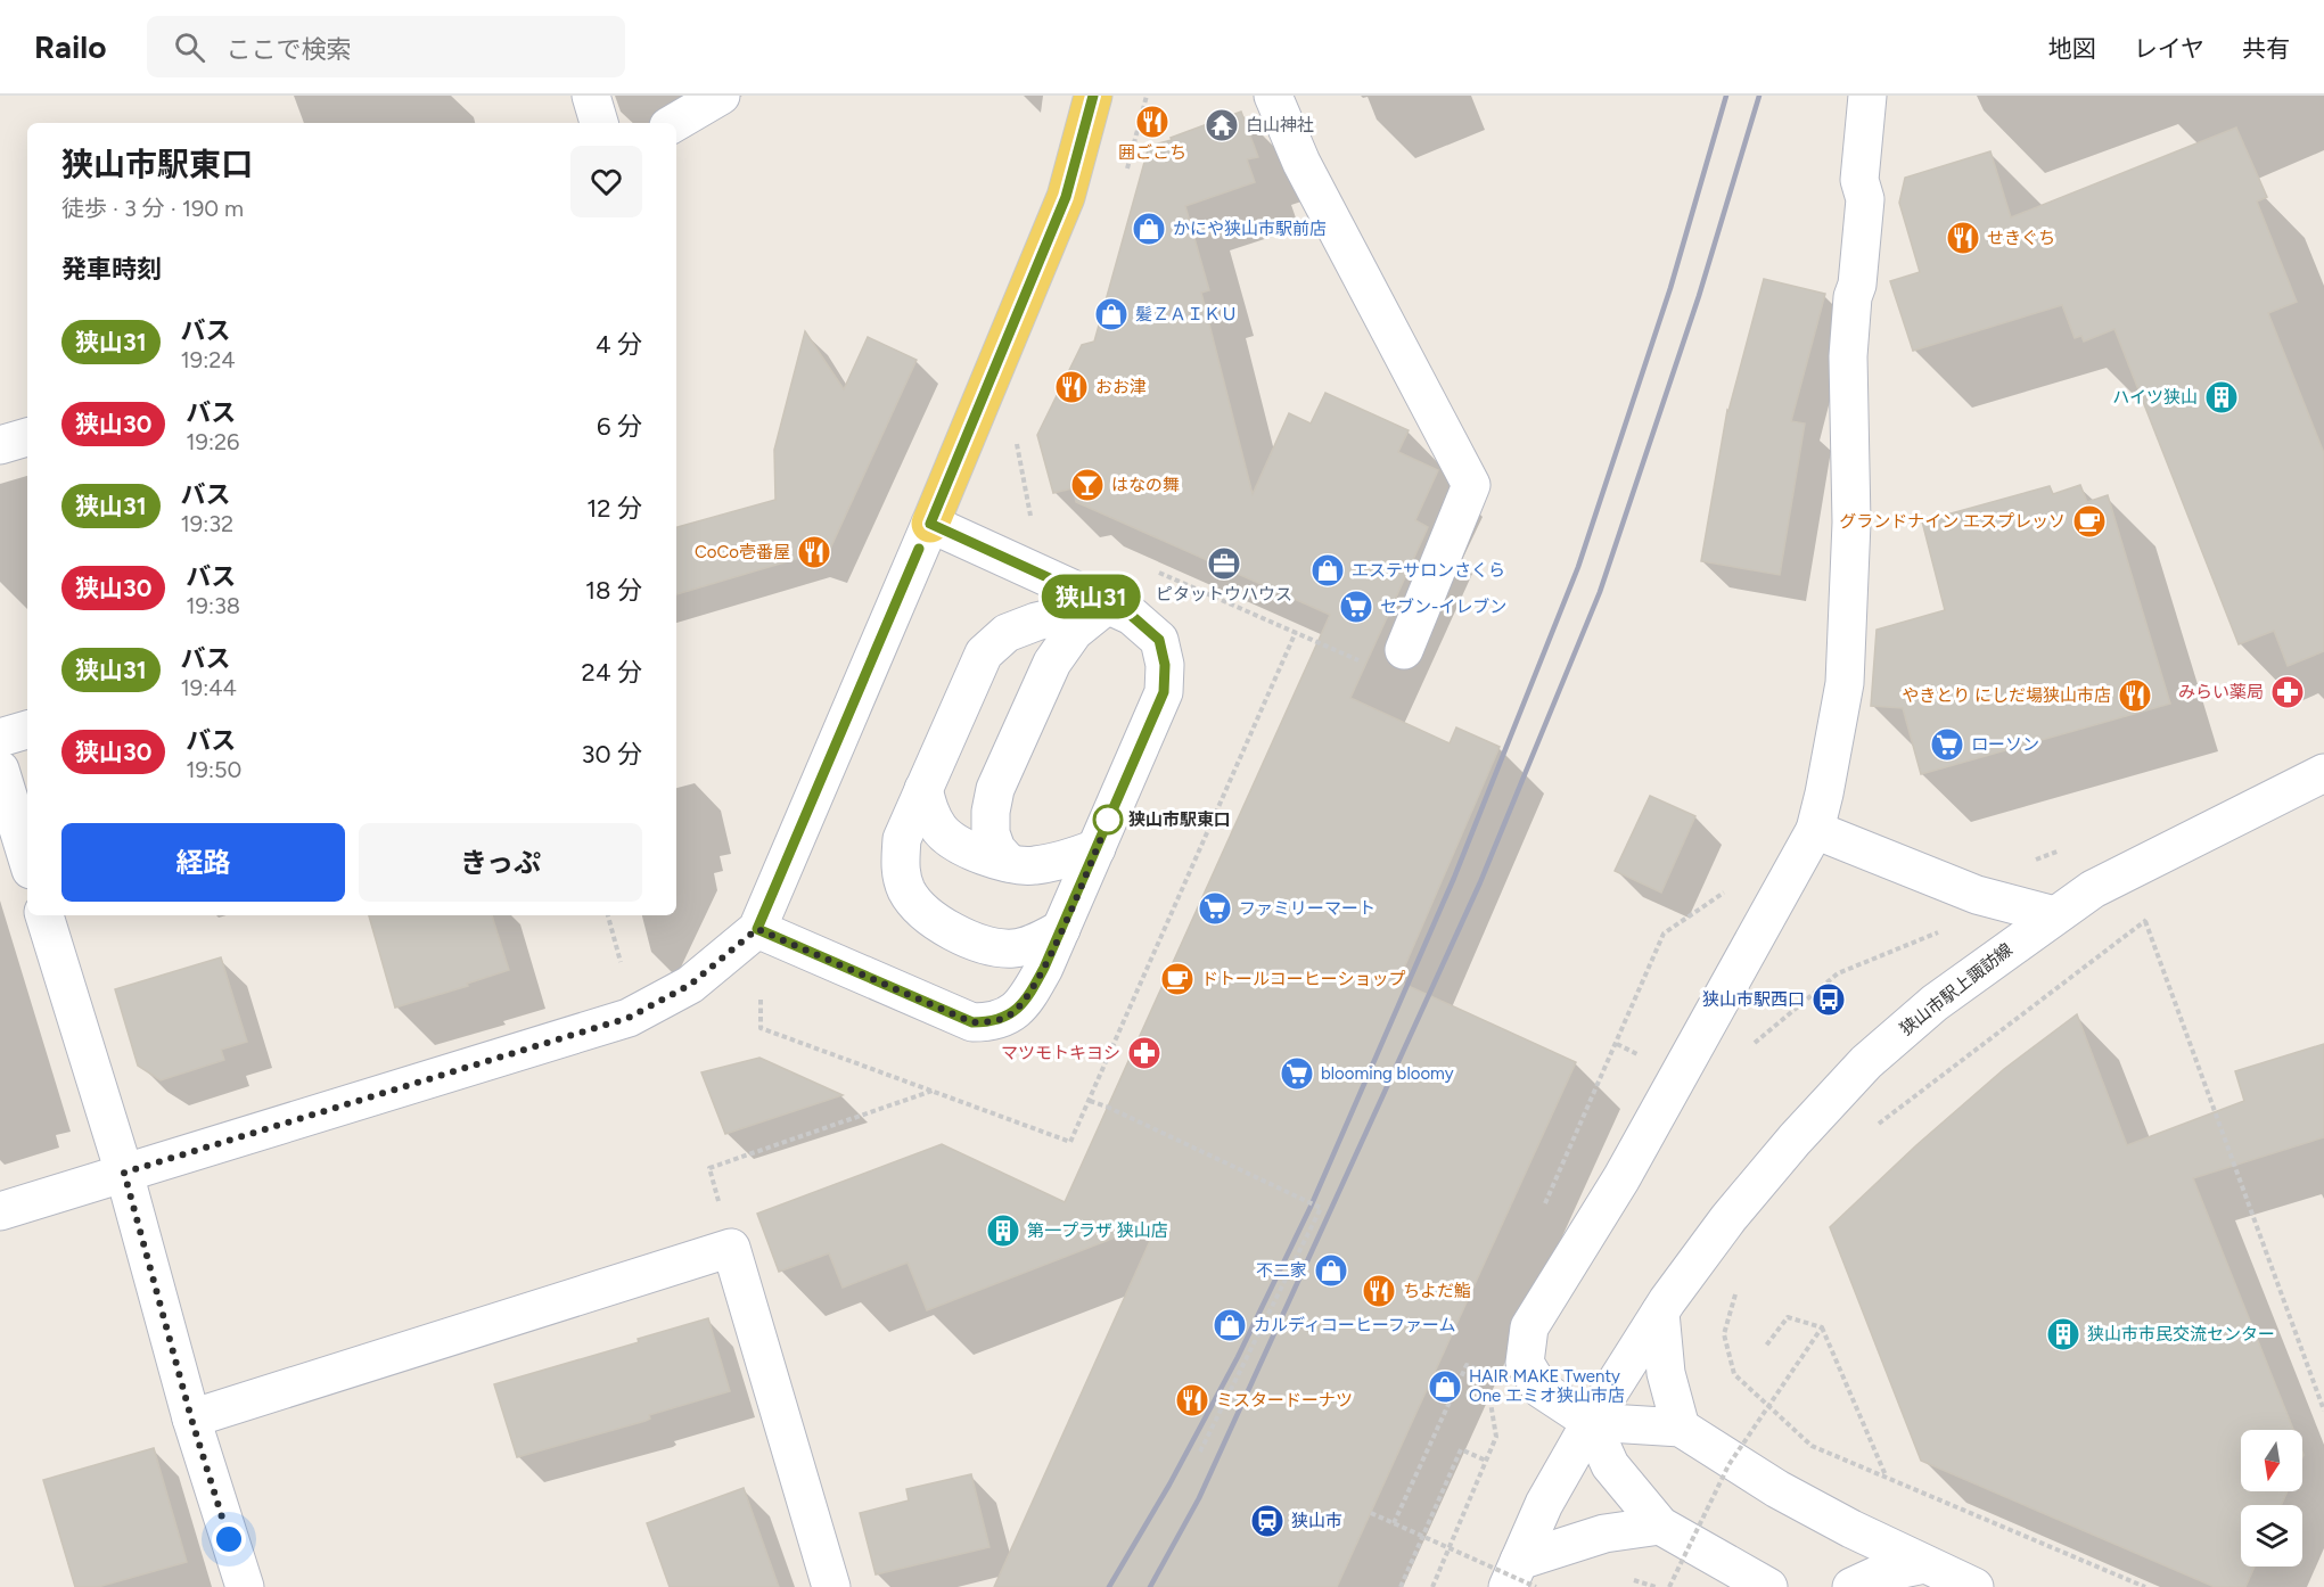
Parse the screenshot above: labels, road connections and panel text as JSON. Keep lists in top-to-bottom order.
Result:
{
  "streets": {
    "street": ["狭山市駅上諏訪線"]
  },
  "places": {
    "restaurant": [
      "囲ごこち",
      "せきぐち",
      "おお津",
      "CoCo壱番屋",
      "やきとり にしだ場狭山市店",
      "ちよだ鮨",
      "ミスタードーナツ"
    ],
    "temple": ["白山神社"],
    "shop": [
      "かにや狭山市駅前店",
      "髪ＺＡＩＫＵ",
      "エステサロンさくら",
      "不二家",
      "カルディコーヒーファーム",
      "HAIR MAKE Twenty One エミオ狭山市店"
    ],
    "building": ["ハイツ狭山", "第一プラザ 狭山店", "狭山市市民交流センター"],
    "bar": ["はなの舞"],
    "cafe": ["グランドナイン エスプレッソ", "ドトールコーヒーショップ"],
    "office": ["ピタットウハウス"],
    "supermarket": [
      "セブン-イレブン",
      "ローソン",
      "ファミリーマート",
      "blooming bloomy"
    ],
    "pharmacy": ["みらい薬局", "マツモトキヨシ"],
    "other": ["狭山市駅東口"],
    "bus stop": ["狭山市駅西口"],
    "station": ["狭山市"]
  },
  "lines": ["bus line 狭山31"],
  "north": "bottom",
  "page": {
    "header": "Railo",
    "search": "ここで検索",
    "nav": ["地図", "レイヤ", "共有"],
    "on_map": "狭山31",
    "heading": [
      ["狭山市駅東口", "徒歩 · 3 分 · 190 m"],
      "発車時刻"
    ],
    "list": [
      {
        "mark": "狭山31",
        "name": "バス",
        "note": "19:24",
        "value": "4 分"
      },
      {
        "mark": "狭山30",
        "name": "バス",
        "note": "19:26",
        "value": "6 分"
      },
      {
        "mark": "狭山31",
        "name": "バス",
        "note": "19:32",
        "value": "12 分"
      },
      {
        "mark": "狭山30",
        "name": "バス",
        "note": "19:38",
        "value": "18 分"
      },
      {
        "mark": "狭山31",
        "name": "バス",
        "note": "19:44",
        "value": "24 分"
      },
      {
        "mark": "狭山30",
        "name": "バス",
        "note": "19:50",
        "value": "30 分"
      }
    ],
    "buttons": ["経路", "きっぷ"]
  }
}
